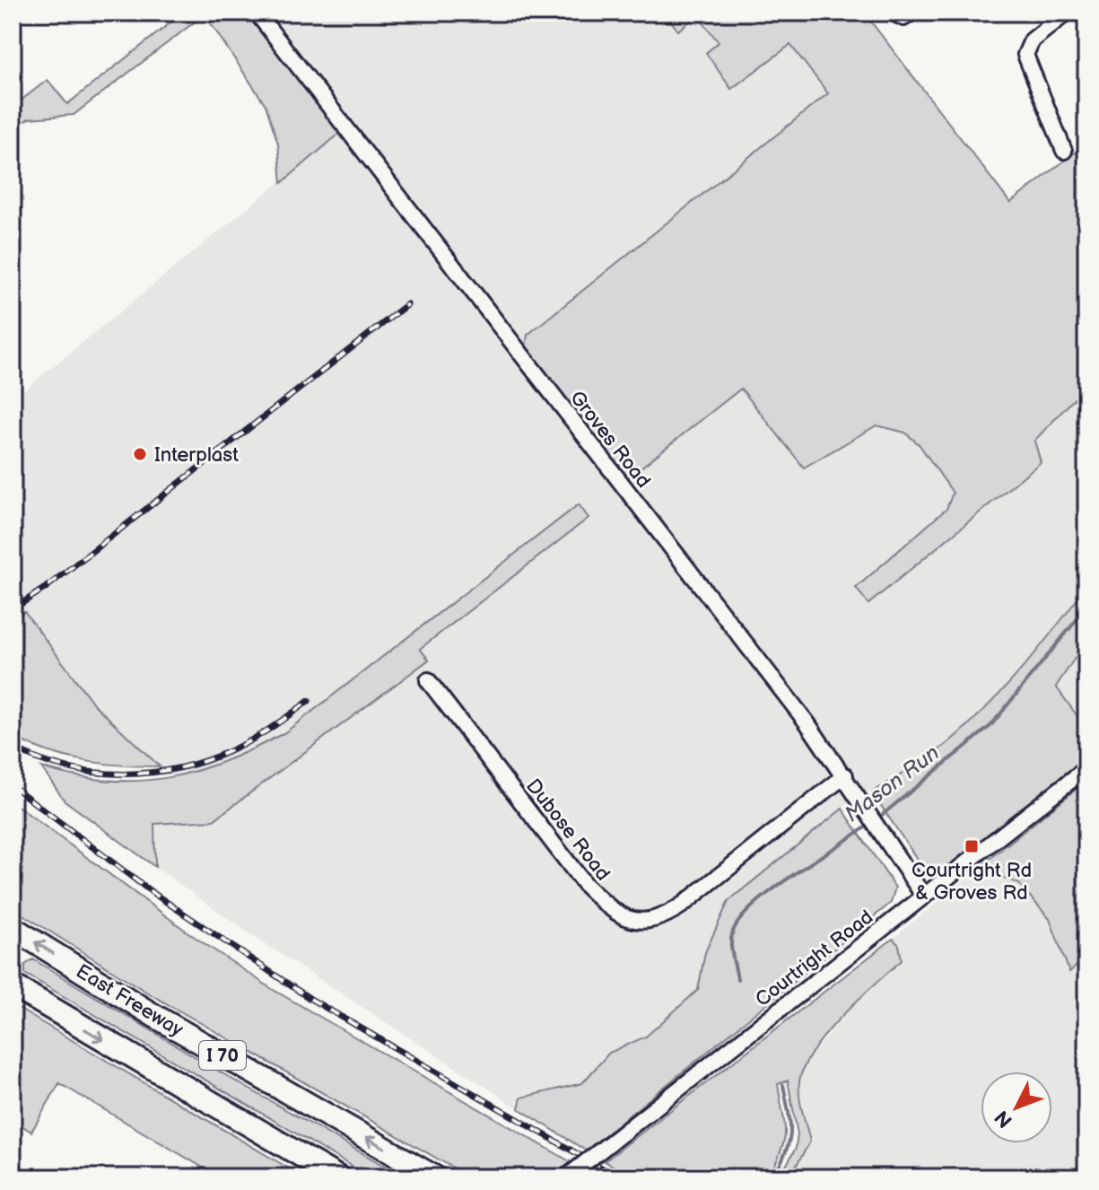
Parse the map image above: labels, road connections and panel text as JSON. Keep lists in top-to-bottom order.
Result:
{
  "streets": {
    "highway": ["East Freeway", "I 70"],
    "street": ["Groves Road", "Dubose Road", "Courtright Road"]
  },
  "crossings": [
    ["Groves Road", "Dubose Road"],
    ["Groves Road", "Courtright Road"]
  ],
  "water": ["Mason Run"],
  "places": {
    "other": ["Interplast"],
    "transit": ["Courtright Rd & Groves Rd"]
  },
  "north": "bottom left"
}
